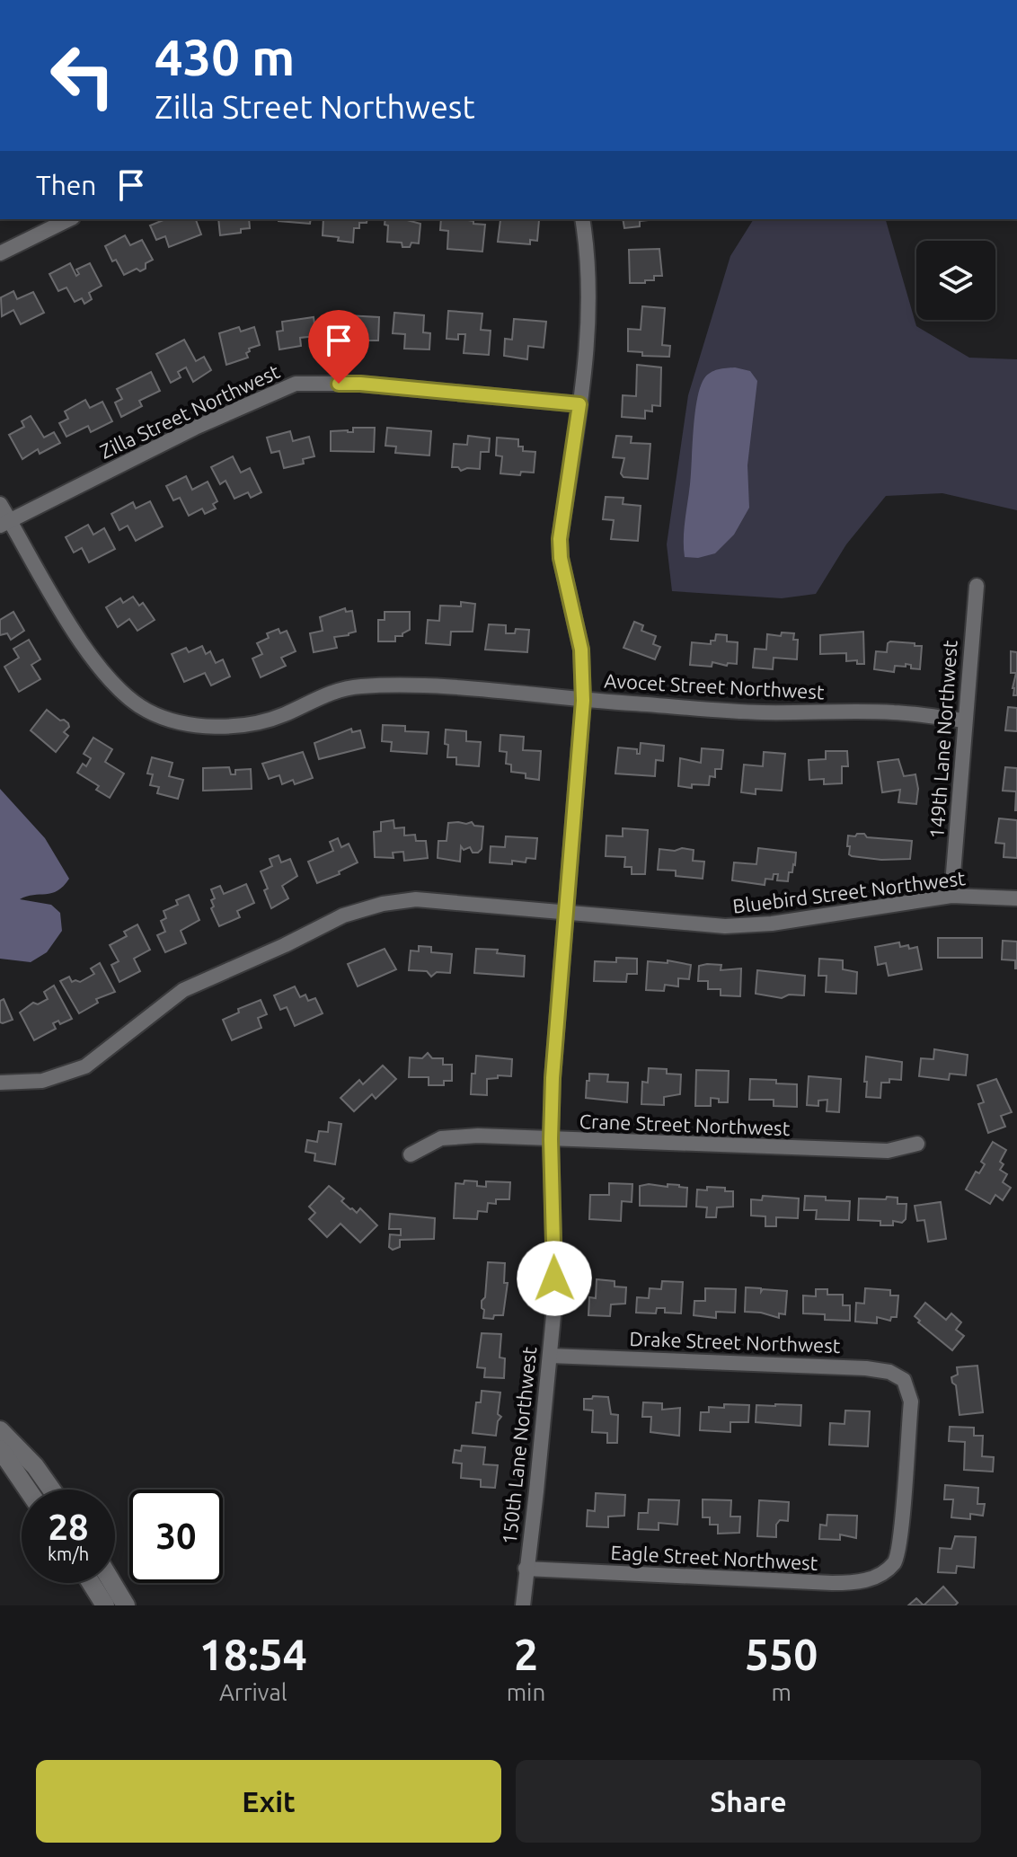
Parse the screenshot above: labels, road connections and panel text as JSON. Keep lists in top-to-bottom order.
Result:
{
  "streets": {
    "street": [
      "Zilla Street Northwest",
      "Avocet Street Northwest",
      "149th Lane Northwest",
      "Bluebird Street Northwest",
      "Crane Street Northwest",
      "Drake Street Northwest",
      "150th Lane Northwest",
      "Eagle Street Northwest"
    ]
  },
  "crossings": [
    ["Zilla Street Northwest", "Avocet Street Northwest"],
    ["Zilla Street Northwest", "150th Lane Northwest"],
    ["Avocet Street Northwest", "149th Lane Northwest"],
    ["Avocet Street Northwest", "150th Lane Northwest"],
    ["149th Lane Northwest", "Bluebird Street Northwest"],
    ["Bluebird Street Northwest", "150th Lane Northwest"],
    ["Crane Street Northwest", "150th Lane Northwest"],
    ["Drake Street Northwest", "150th Lane Northwest"],
    ["Drake Street Northwest", "Eagle Street Northwest"],
    ["150th Lane Northwest", "Eagle Street Northwest"]
  ],
  "page": {
    "turn": ["430 m", "Zilla Street Northwest"],
    "then": "Then",
    "speed": "28 km/h",
    "limit": "30",
    "eta": [
      "18:54",
      "Arrival",
      "2",
      "min",
      "550",
      "m"
    ],
    "buttons": ["Exit", "Share"]
  }
}
